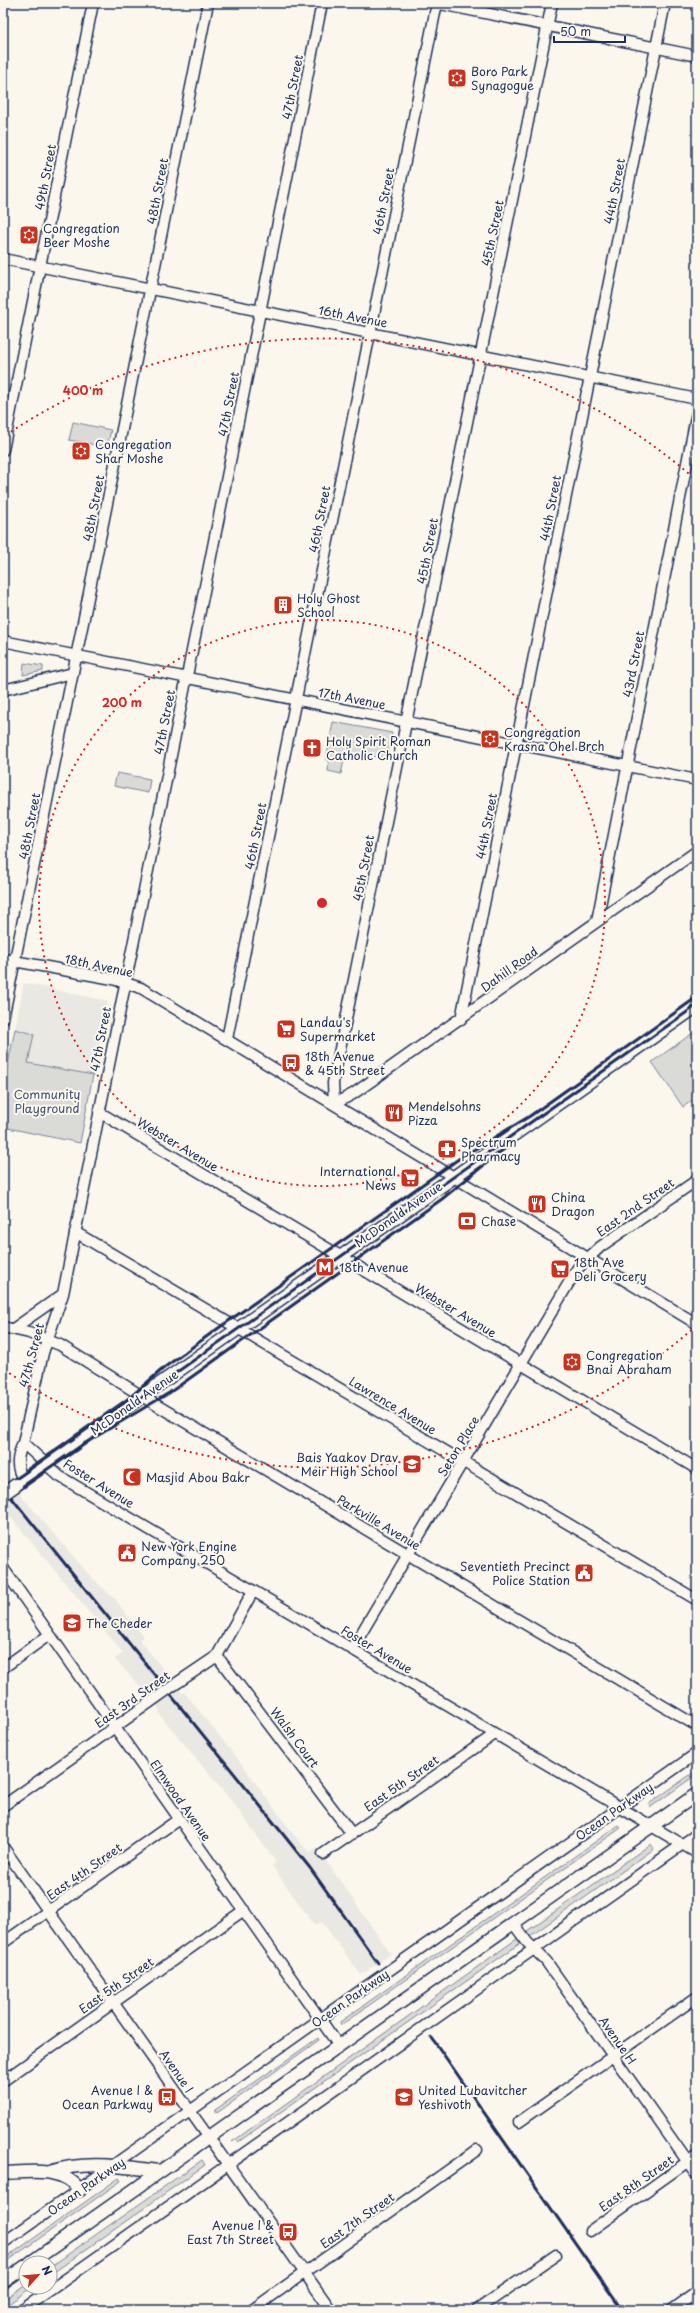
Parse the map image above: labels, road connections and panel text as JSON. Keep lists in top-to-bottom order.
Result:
{
  "streets": {
    "main road": ["McDonald Avenue"],
    "street": [
      "47th Street",
      "49th Street",
      "48th Street",
      "44th Street",
      "46th Street",
      "45th Street",
      "16th Avenue",
      "43rd Street",
      "17th Avenue",
      "18th Avenue",
      "Dahill Road",
      "Webster Avenue",
      "East 2nd Street",
      "Lawrence Avenue",
      "Seton Place",
      "Foster Avenue",
      "Parkville Avenue",
      "East 3rd Street",
      "Walsh Court",
      "East 5th Street",
      "Elmwood Avenue",
      "Ocean Parkway",
      "East 4th Street",
      "Avenue H",
      "Avenue I",
      "East 8th Street",
      "East 7th Street"
    ]
  },
  "crossings": [
    ["47th Street", "16th Avenue"],
    ["47th Street", "17th Avenue"],
    ["47th Street", "18th Avenue"],
    ["47th Street", "Webster Avenue"],
    ["47th Street", "McDonald Avenue"],
    ["47th Street", "Lawrence Avenue"],
    ["47th Street", "Parkville Avenue"],
    ["49th Street", "16th Avenue"],
    ["48th Street", "16th Avenue"],
    ["48th Street", "17th Avenue"],
    ["48th Street", "18th Avenue"],
    ["44th Street", "16th Avenue"],
    ["44th Street", "17th Avenue"],
    ["44th Street", "Dahill Road"],
    ["46th Street", "16th Avenue"],
    ["46th Street", "17th Avenue"],
    ["46th Street", "18th Avenue"],
    ["45th Street", "16th Avenue"],
    ["45th Street", "17th Avenue"],
    ["45th Street", "18th Avenue"],
    ["45th Street", "Dahill Road"],
    ["43rd Street", "17th Avenue"],
    ["43rd Street", "Dahill Road"],
    ["18th Avenue", "Dahill Road"],
    ["18th Avenue", "East 2nd Street"],
    ["18th Avenue", "McDonald Avenue"],
    ["18th Avenue", "Seton Place"],
    ["Webster Avenue", "McDonald Avenue"],
    ["Webster Avenue", "Seton Place"],
    ["East 2nd Street", "Seton Place"],
    ["McDonald Avenue", "Lawrence Avenue"],
    ["McDonald Avenue", "Foster Avenue"],
    ["McDonald Avenue", "Parkville Avenue"],
    ["Lawrence Avenue", "Seton Place"],
    ["Seton Place", "Foster Avenue"],
    ["Seton Place", "Parkville Avenue"],
    ["Foster Avenue", "East 3rd Street"],
    ["Foster Avenue", "East 5th Street"],
    ["Foster Avenue", "Ocean Parkway"],
    ["East 3rd Street", "Walsh Court"],
    ["East 3rd Street", "Elmwood Avenue"],
    ["Walsh Court", "East 5th Street"],
    ["East 5th Street", "Elmwood Avenue"],
    ["East 5th Street", "Avenue I"],
    ["Elmwood Avenue", "Ocean Parkway"],
    ["Elmwood Avenue", "East 4th Street"],
    ["Ocean Parkway", "Avenue I"],
    ["East 4th Street", "Avenue I"],
    ["Avenue H", "East 8th Street"],
    ["Avenue I", "East 7th Street"]
  ],
  "parks": ["Community Playground"],
  "places": {
    "synagogue": [
      "Boro Park Synagogue",
      "Congregation Beer Moshe",
      "Congregation Shar Moshe",
      "Congregation Krasna Ohel Brch",
      "Congregation Bnai Abraham"
    ],
    "building": ["Holy Ghost School"],
    "church": ["Holy Spirit Roman Catholic Church"],
    "supermarket": ["Landau's Supermarket", "International News", "18th Ave Deli Grocery"],
    "bus stop": ["18th Avenue & 45th Street", "Avenue I & Ocean Parkway", "Avenue I & East 7th Street"],
    "restaurant": ["Mendelsohns Pizza", "China Dragon"],
    "pharmacy": ["Spectrum Pharmacy"],
    "bank": ["Chase"],
    "metro station": ["18th Avenue"],
    "school or university": ["Bais Yaakov Drav Meir High School", "The Cheder", "United Lubavitcher Yeshivoth"],
    "mosque": ["Masjid Abou Bakr"],
    "public building": ["New York Engine Company 250", "Seventieth Precinct Police Station"]
  },
  "scale_bar": "50 m",
  "north": "top right",
  "rings": ["400 m", "200 m"]
}
